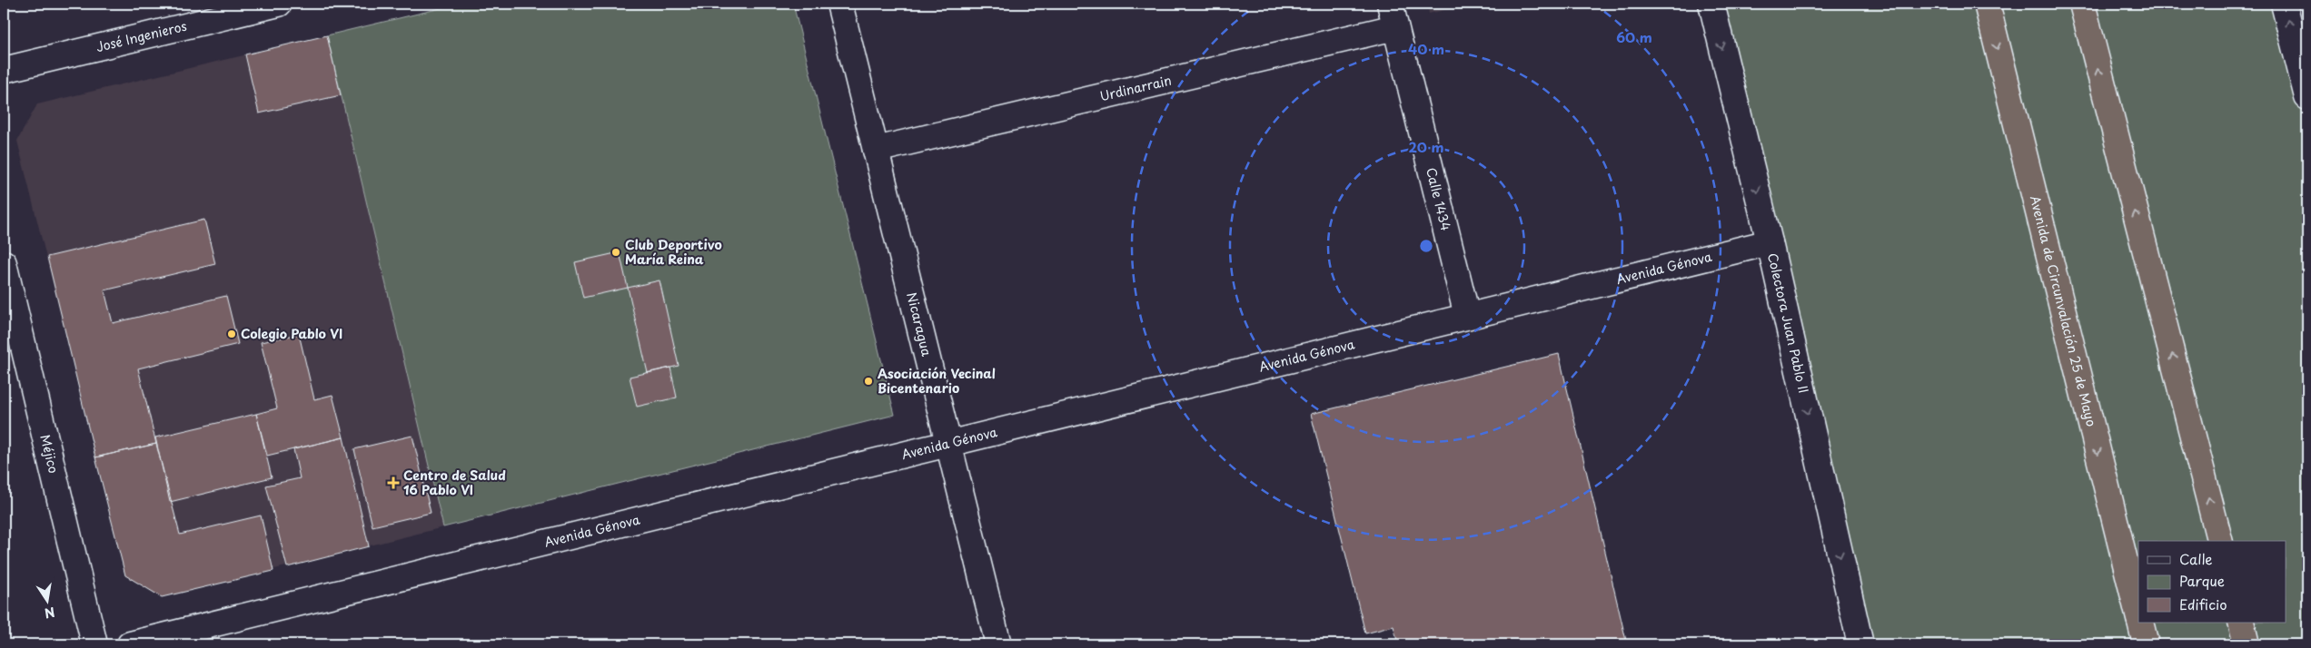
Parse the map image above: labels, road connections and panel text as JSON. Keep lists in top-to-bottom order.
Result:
{
  "streets": {
    "highway": ["Avenida de Circunvalación 25 de Mayo"],
    "street": [
      "José Ingenieros",
      "Urdinarrain",
      "Calle 1434",
      "Avenida Génova",
      "Colectora Juan Pablo II",
      "Nicaragua",
      "Méjico"
    ]
  },
  "crossings": [
    ["Urdinarrain", "Calle 1434"],
    ["Urdinarrain", "Nicaragua"],
    ["Calle 1434", "Avenida Génova"],
    ["Avenida Génova", "Colectora Juan Pablo II"],
    ["Avenida Génova", "Nicaragua"]
  ],
  "one_way": ["Colectora Juan Pablo II"],
  "places": {
    "other": ["Club Deportivo María Reina", "Colegio Pablo VI", "Asociación Vecinal Bicentenario"],
    "health": ["Centro de Salud 16 Pablo VI"]
  },
  "legend": ["Calle", "Parque", "Edificio"],
  "north": "bottom",
  "rings": ["60 m", "40 m", "20 m"]
}
